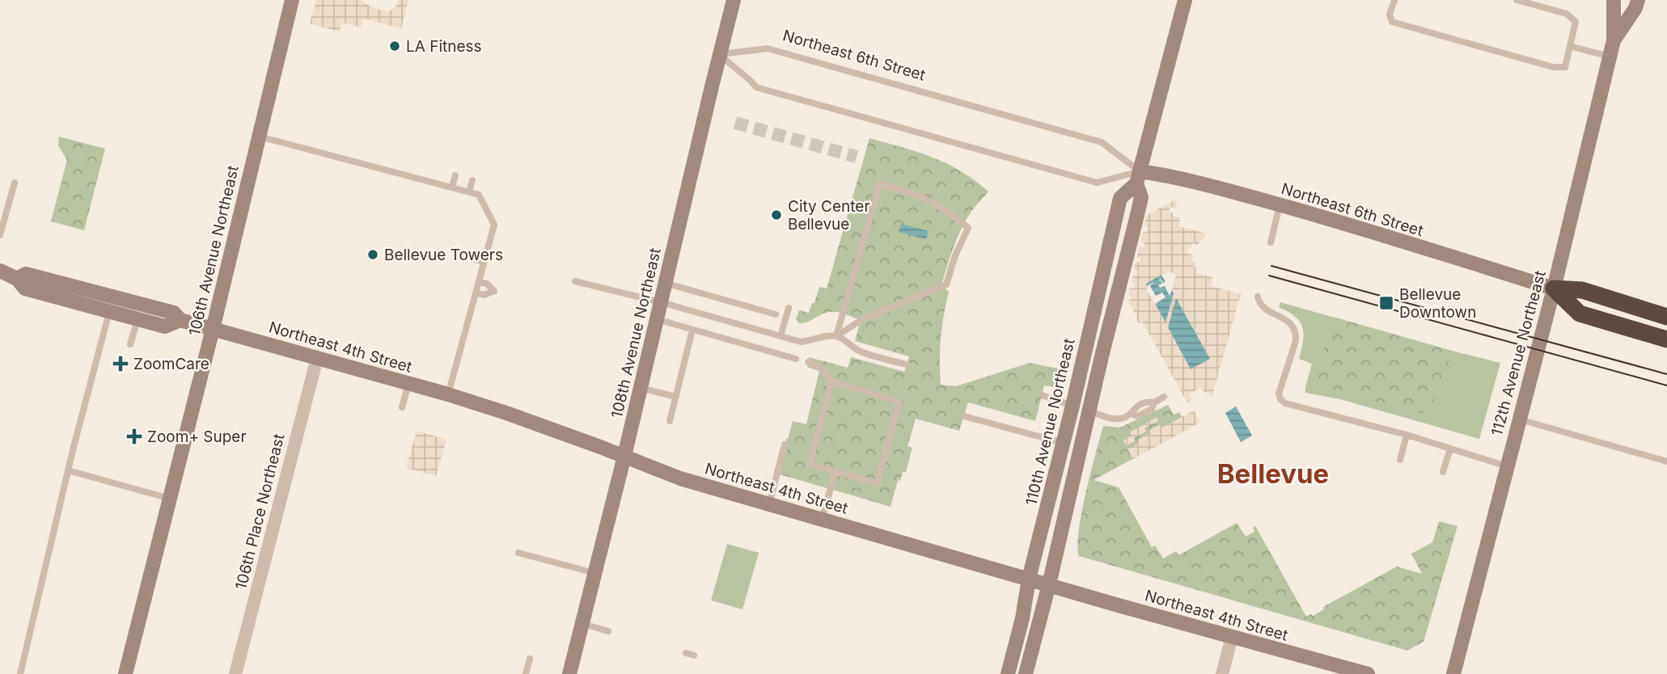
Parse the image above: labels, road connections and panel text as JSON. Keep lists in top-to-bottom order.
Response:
{
  "streets": {
    "main road": [
      "Northeast 6th Street",
      "106th Avenue Northeast",
      "108th Avenue Northeast",
      "Northeast 4th Street",
      "112th Avenue Northeast",
      "110th Avenue Northeast"
    ],
    "street": ["106th Place Northeast"]
  },
  "crossings": [
    ["Northeast 6th Street", "108th Avenue Northeast"],
    ["Northeast 6th Street", "112th Avenue Northeast"],
    ["Northeast 6th Street", "110th Avenue Northeast"],
    ["106th Avenue Northeast", "Northeast 4th Street"],
    ["108th Avenue Northeast", "Northeast 4th Street"],
    ["Northeast 4th Street", "110th Avenue Northeast"],
    ["Northeast 4th Street", "106th Place Northeast"]
  ],
  "districts": ["Bellevue"],
  "places": {
    "other": ["LA Fitness", "City Center Bellevue", "Bellevue Towers"],
    "transit": ["Bellevue Downtown"],
    "health": ["ZoomCare", "Zoom+ Super"]
  }
}
